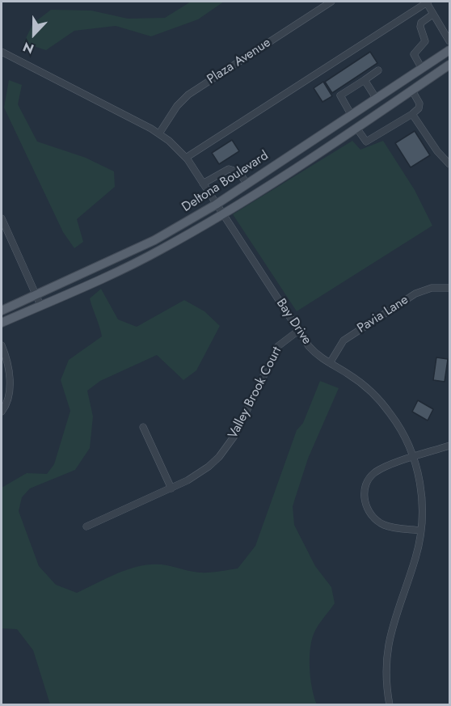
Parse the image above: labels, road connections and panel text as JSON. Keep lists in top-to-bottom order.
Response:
{
  "streets": {
    "main road": ["Deltona Boulevard"],
    "street": [
      "Plaza Avenue",
      "Pavia Lane",
      "Bay Drive",
      "Valley Brook Court"
    ]
  },
  "crossings": [
    ["Plaza Avenue", "Bay Drive"],
    ["Deltona Boulevard", "Bay Drive"],
    ["Pavia Lane", "Bay Drive"],
    ["Bay Drive", "Valley Brook Court"]
  ],
  "north": "bottom"
}
